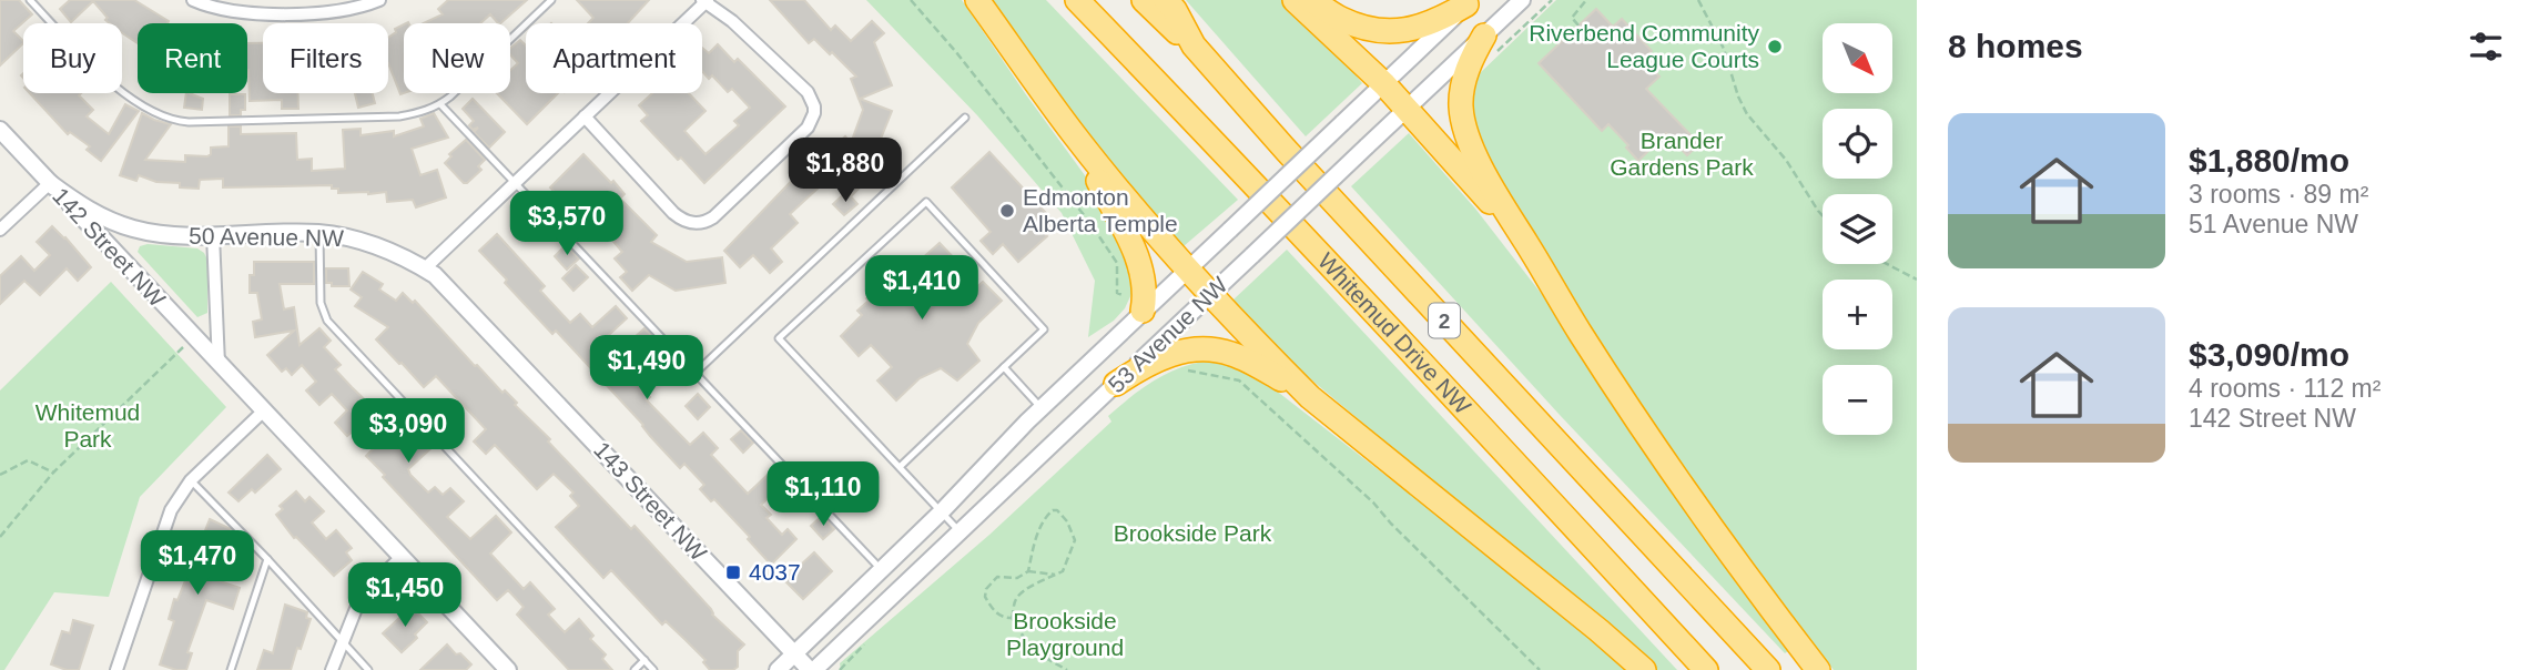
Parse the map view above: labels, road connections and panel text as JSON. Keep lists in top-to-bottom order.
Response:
{
  "streets": {
    "highway": ["2", "Whitemud Drive NW"],
    "street": [
      "50 Avenue NW",
      "142 Street NW",
      "53 Avenue NW",
      "143 Street NW"
    ]
  },
  "crossings": [
    ["50 Avenue NW", "142 Street NW"],
    ["50 Avenue NW", "143 Street NW"],
    ["53 Avenue NW", "143 Street NW"]
  ],
  "parks": [
    "Brander Gardens Park",
    "Whitemud Park",
    "Brookside Park",
    "Brookside Playground"
  ],
  "places": {
    "other": ["Riverbend Community League Courts", "Edmonton Alberta Temple"],
    "transit": ["4037"]
  },
  "north": "bottom right",
  "page": {
    "heading": "8 homes",
    "map_buttons": ["+", "−"],
    "chip": [
      "Buy",
      "Rent",
      "Filters",
      "New",
      "Apartment"
    ],
    "list": [
      {
        "name": "$1,880/mo",
        "note": "3 rooms · 89 m² · 51 Avenue NW"
      },
      {
        "name": "$3,090/mo",
        "note": "4 rooms · 112 m² · 142 Street NW"
      }
    ],
    "price": [
      "$1,880",
      "$3,570",
      "$1,410",
      "$1,490",
      "$3,090",
      "$1,110",
      "$1,470",
      "$1,450"
    ]
  }
}
